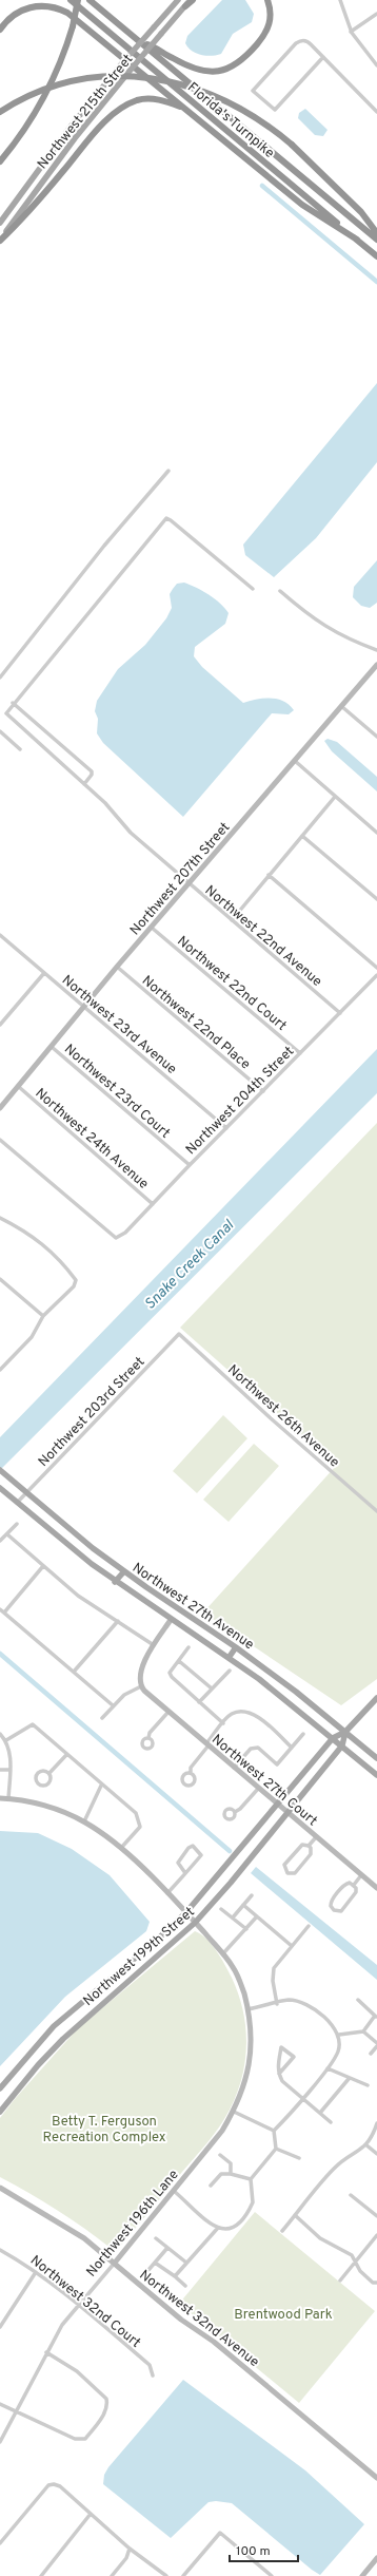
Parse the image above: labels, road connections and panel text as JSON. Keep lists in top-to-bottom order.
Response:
{
  "streets": {
    "highway": ["Florida's Turnpike"],
    "main road": ["Northwest 215th Street", "Northwest 27th Avenue", "Northwest 199th Street"],
    "street": [
      "Northwest 207th Street",
      "Northwest 22nd Avenue",
      "Northwest 22nd Court",
      "Northwest 22nd Place",
      "Northwest 23rd Avenue",
      "Northwest 23rd Court",
      "Northwest 204th Street",
      "Northwest 24th Avenue",
      "Northwest 203rd Street",
      "Northwest 26th Avenue",
      "Northwest 27th Court",
      "Northwest 196th Lane",
      "Northwest 32nd Court",
      "Northwest 32nd Avenue"
    ]
  },
  "crossings": [
    ["Northwest 207th Street", "Northwest 22nd Avenue"],
    ["Northwest 207th Street", "Northwest 22nd Court"],
    ["Northwest 207th Street", "Northwest 22nd Place"],
    ["Northwest 207th Street", "Northwest 23rd Avenue"],
    ["Northwest 207th Street", "Northwest 23rd Court"],
    ["Northwest 207th Street", "Northwest 24th Avenue"],
    ["Northwest 22nd Avenue", "Northwest 204th Street"],
    ["Northwest 22nd Court", "Northwest 204th Street"],
    ["Northwest 22nd Place", "Northwest 204th Street"],
    ["Northwest 23rd Avenue", "Northwest 204th Street"],
    ["Northwest 23rd Court", "Northwest 204th Street"],
    ["Northwest 204th Street", "Northwest 24th Avenue"],
    ["Northwest 203rd Street", "Northwest 26th Avenue"],
    ["Northwest 203rd Street", "Northwest 27th Avenue"],
    ["Northwest 27th Avenue", "Northwest 199th Street"],
    ["Northwest 27th Court", "Northwest 199th Street"],
    ["Northwest 199th Street", "Northwest 196th Lane"],
    ["Northwest 196th Lane", "Northwest 32nd Court"],
    ["Northwest 196th Lane", "Northwest 32nd Avenue"]
  ],
  "water": ["Snake Creek Canal"],
  "parks": ["Betty T. Ferguson Recreation Complex", "Brentwood Park"],
  "scale_bar": "100 m"
}
